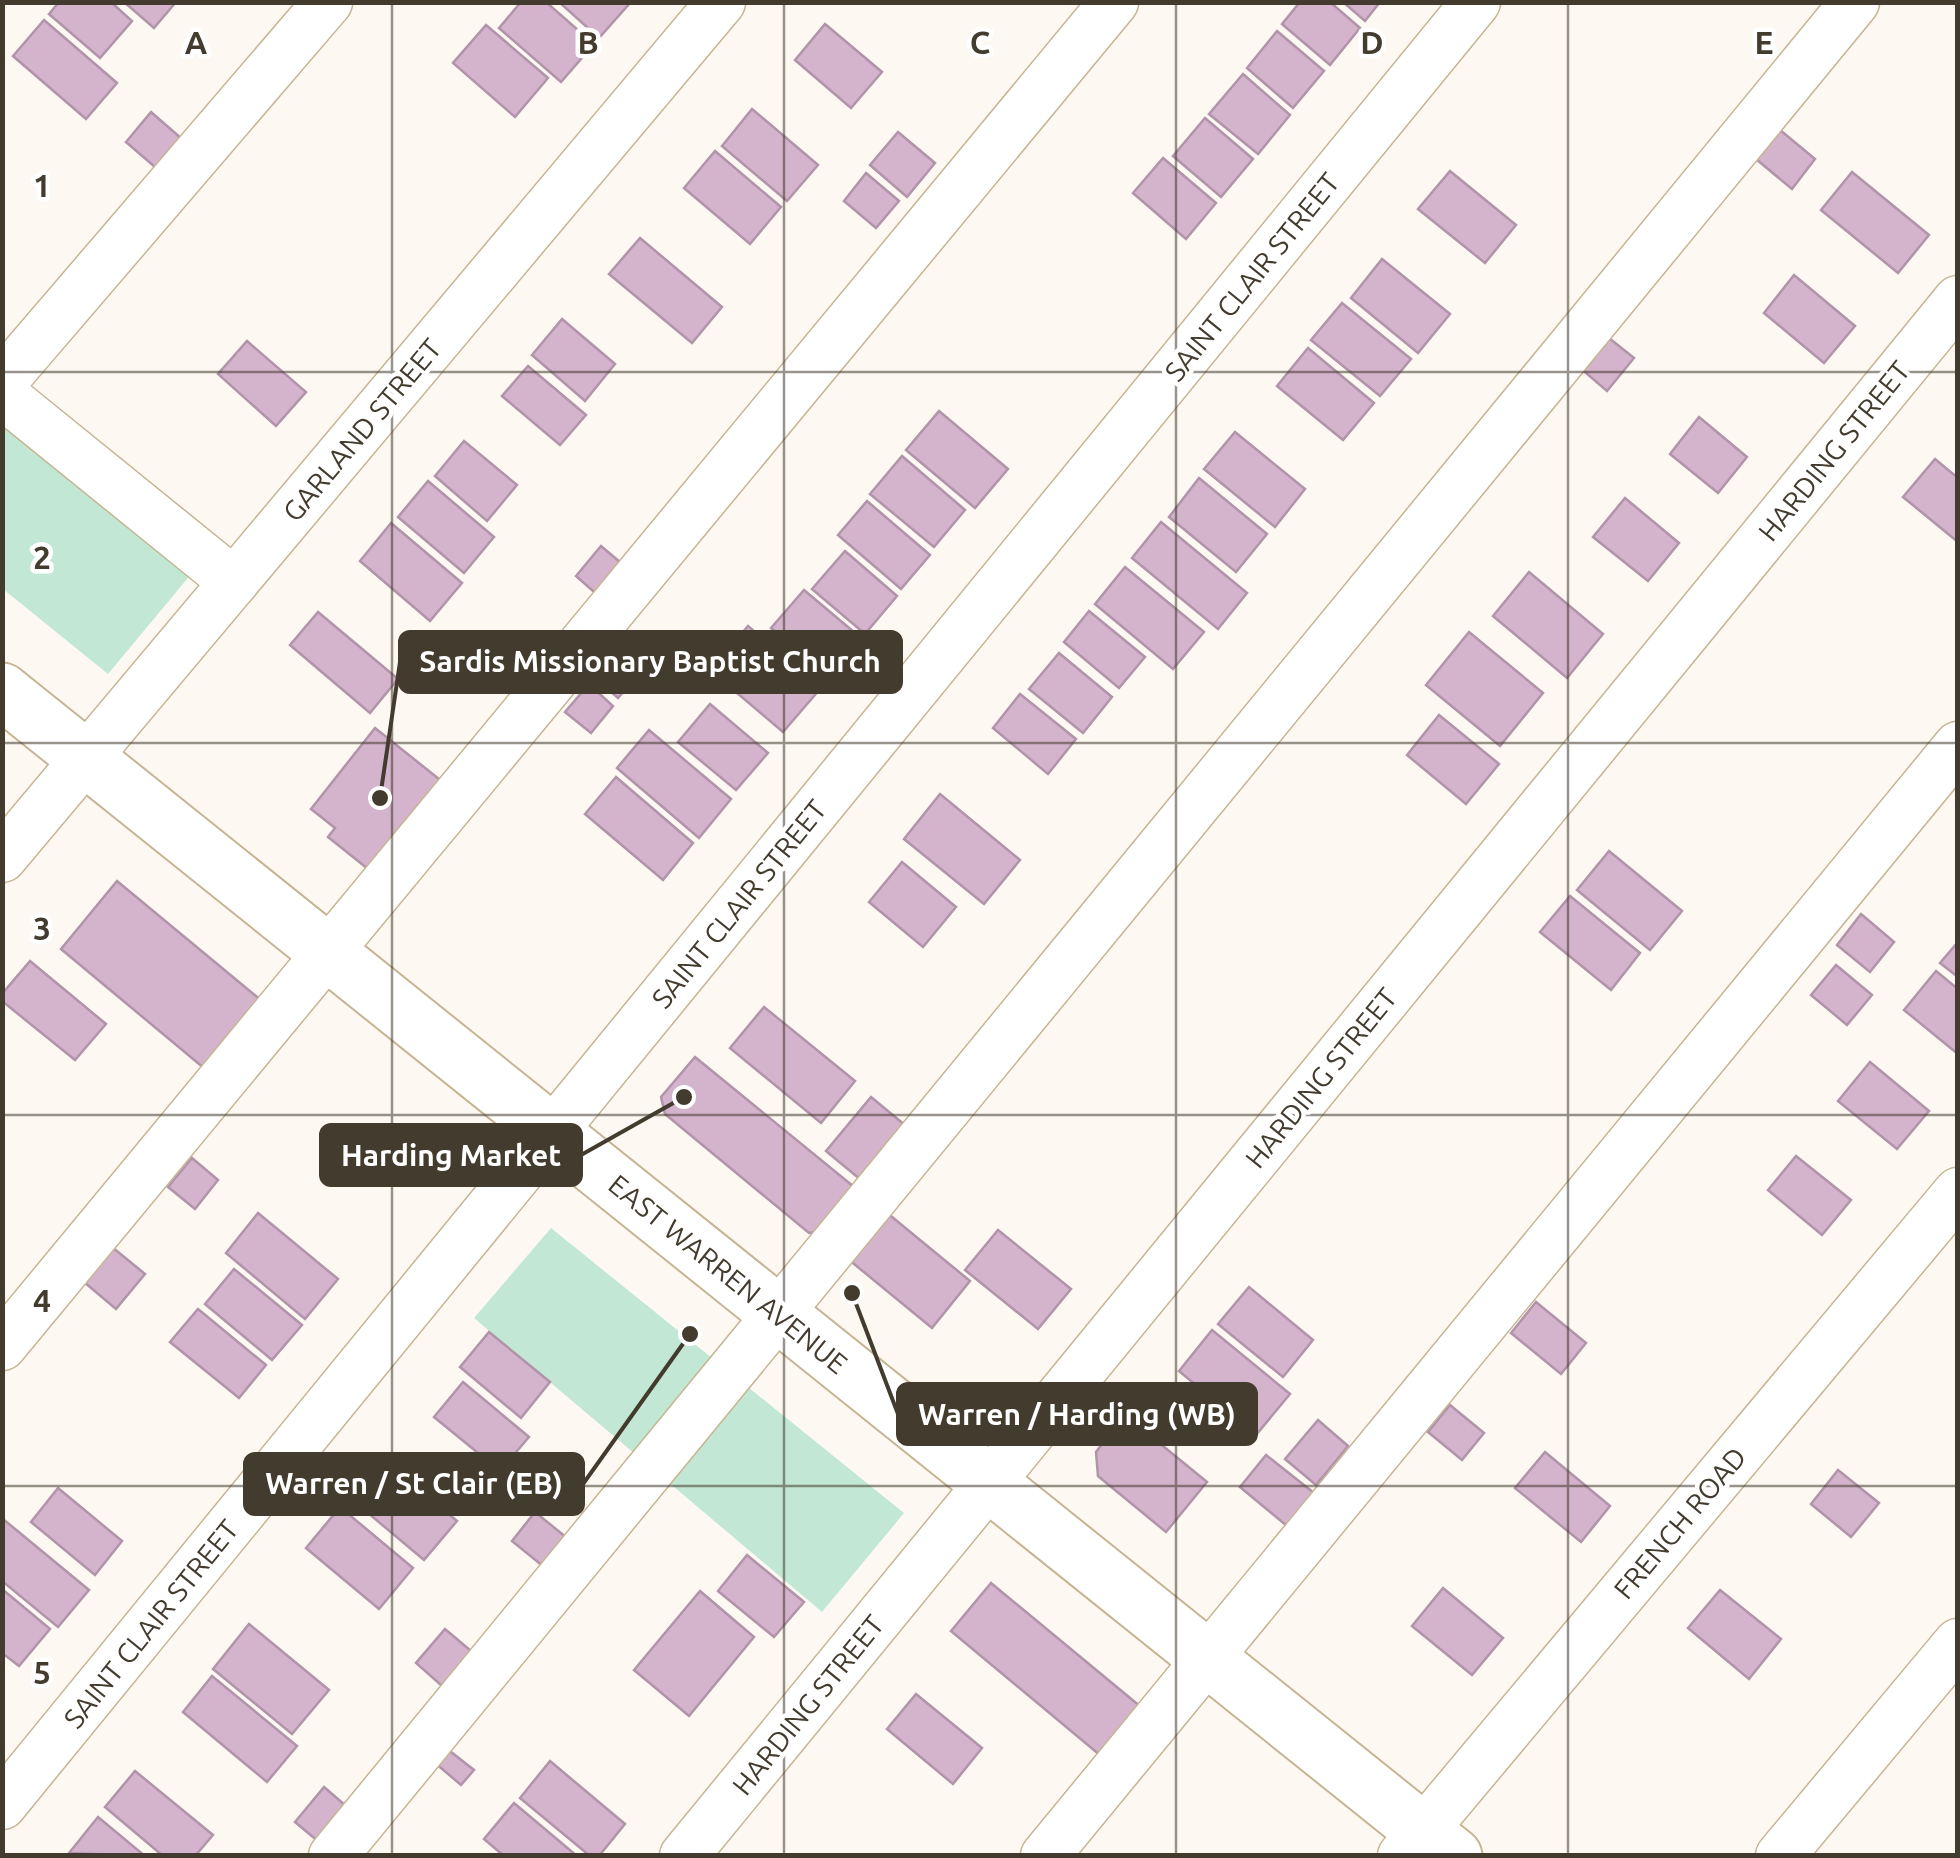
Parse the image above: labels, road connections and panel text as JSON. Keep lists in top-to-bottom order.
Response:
{
  "streets": {
    "main road": ["EAST WARREN AVENUE"],
    "street": [
      "SAINT CLAIR STREET",
      "GARLAND STREET",
      "HARDING STREET",
      "FRENCH ROAD"
    ]
  },
  "crossings": [
    ["SAINT CLAIR STREET", "EAST WARREN AVENUE"],
    ["GARLAND STREET", "EAST WARREN AVENUE"],
    ["HARDING STREET", "EAST WARREN AVENUE"],
    ["EAST WARREN AVENUE", "FRENCH ROAD"]
  ],
  "places": [
    "Sardis Missionary Baptist Church",
    "Harding Market",
    "Warren / Harding (WB)",
    "Warren / St Clair (EB)"
  ],
  "grid": {
    "columns": [
      "A",
      "B",
      "C",
      "D",
      "E"
    ],
    "rows": [
      "1",
      "2",
      "3",
      "4",
      "5"
    ]
  }
}
